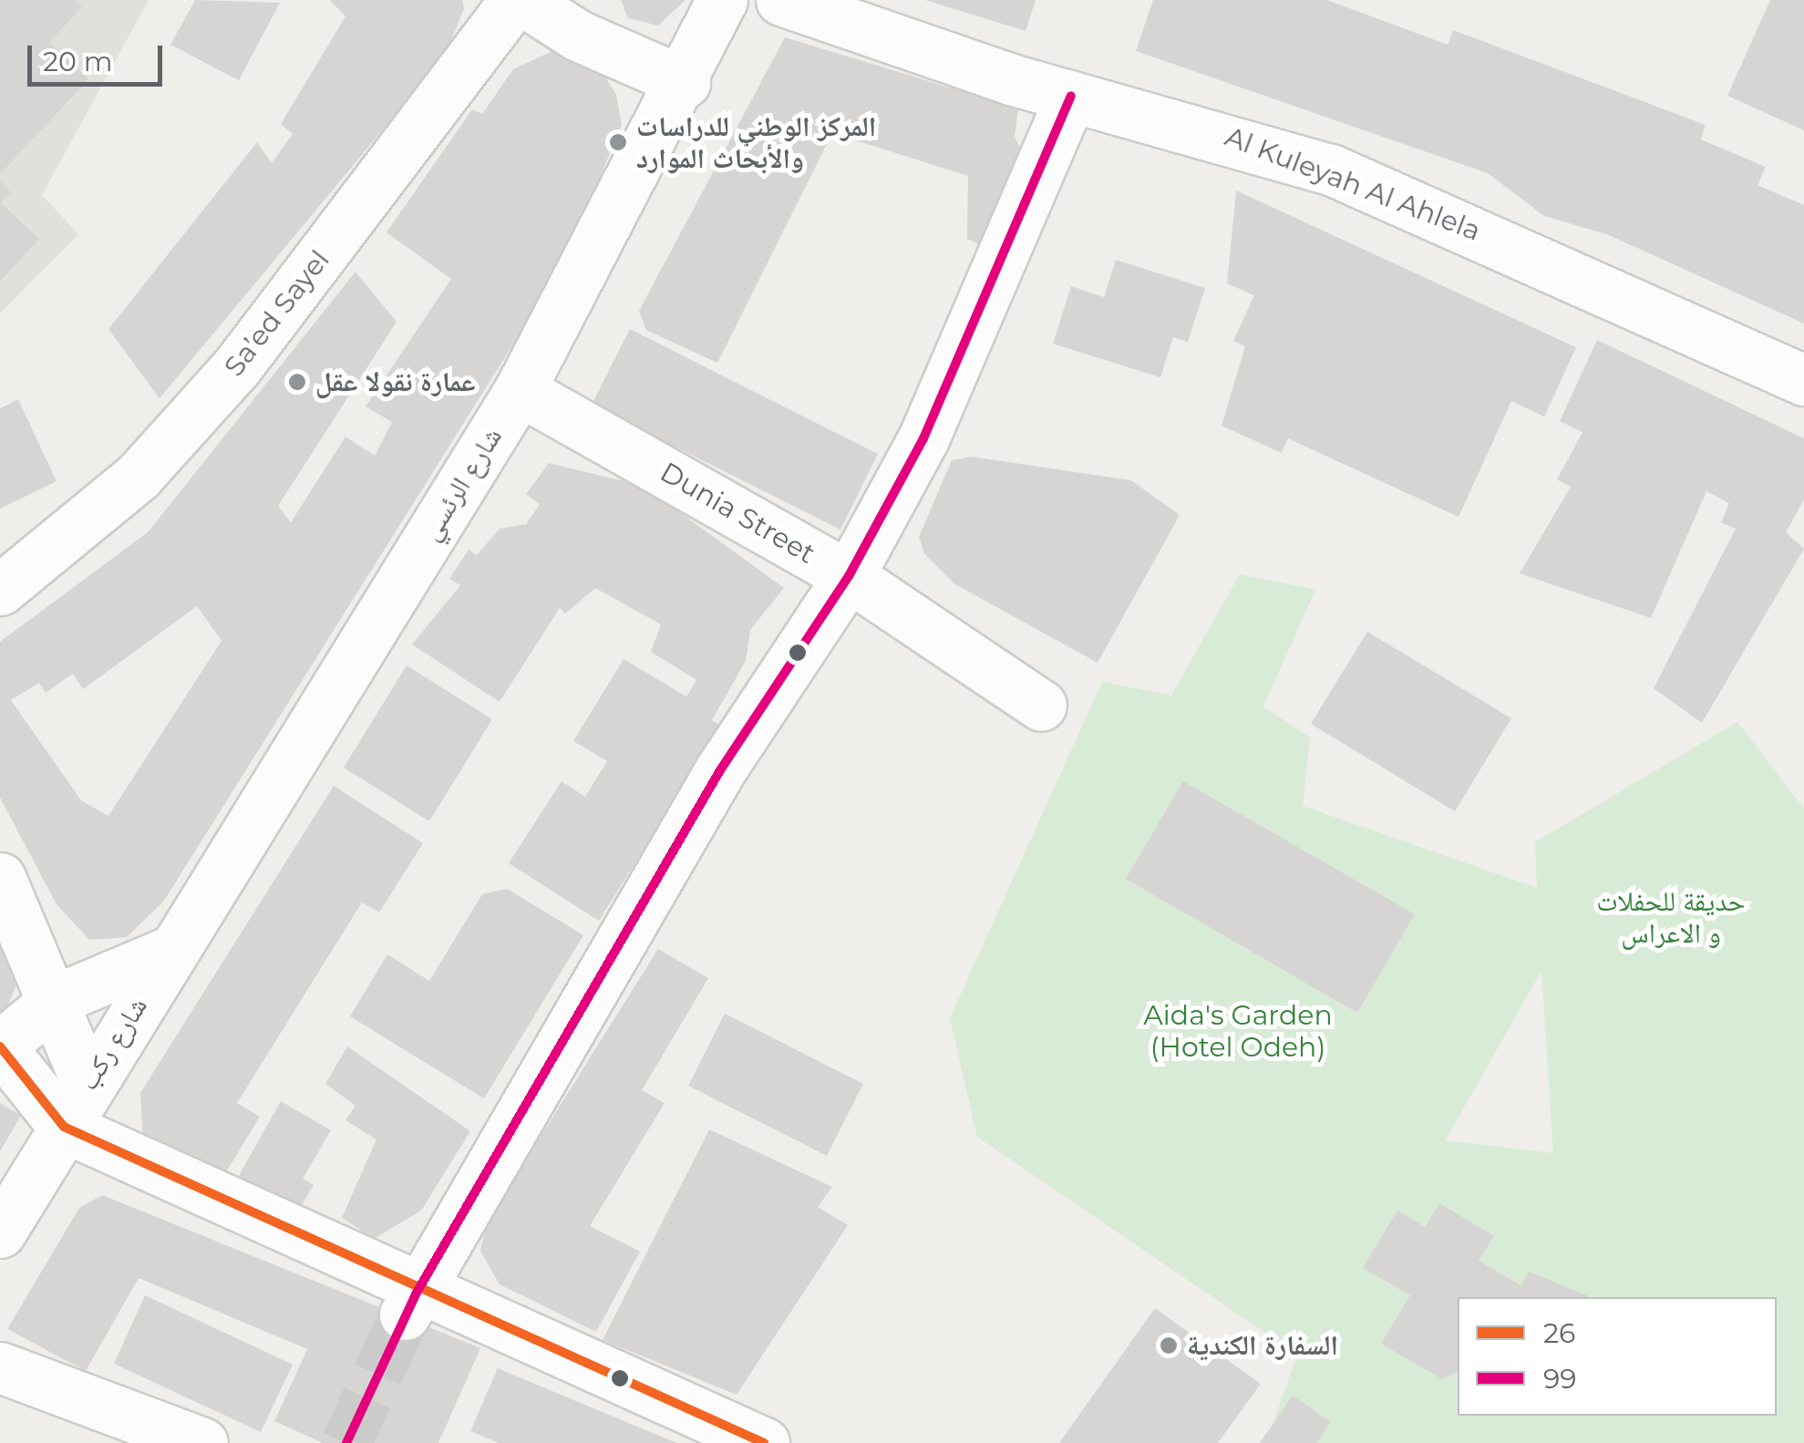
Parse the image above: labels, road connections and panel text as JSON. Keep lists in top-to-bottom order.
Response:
{
  "streets": {
    "street": [
      "Al Kuleyah Al Ahlela",
      "Sa’ed Sayel",
      "شارع الرئسي",
      "Dunia Street",
      "شارع ركب"
    ]
  },
  "crossings": [
    ["شارع الرئسي", "Dunia Street"],
    ["شارع الرئسي", "شارع ركب"]
  ],
  "parks": ["حديقة للحفلات و الاعراس", "Aida's Garden (Hotel Odeh)"],
  "places": ["المركز الوطني للدراسات والأبحاث الموارد", "عمارة نقولا عقل", "السفارة الكندية"],
  "lines": ["transit line 99", "transit line 26"],
  "legend": ["26", "99"],
  "scale_bar": "20 m"
}
